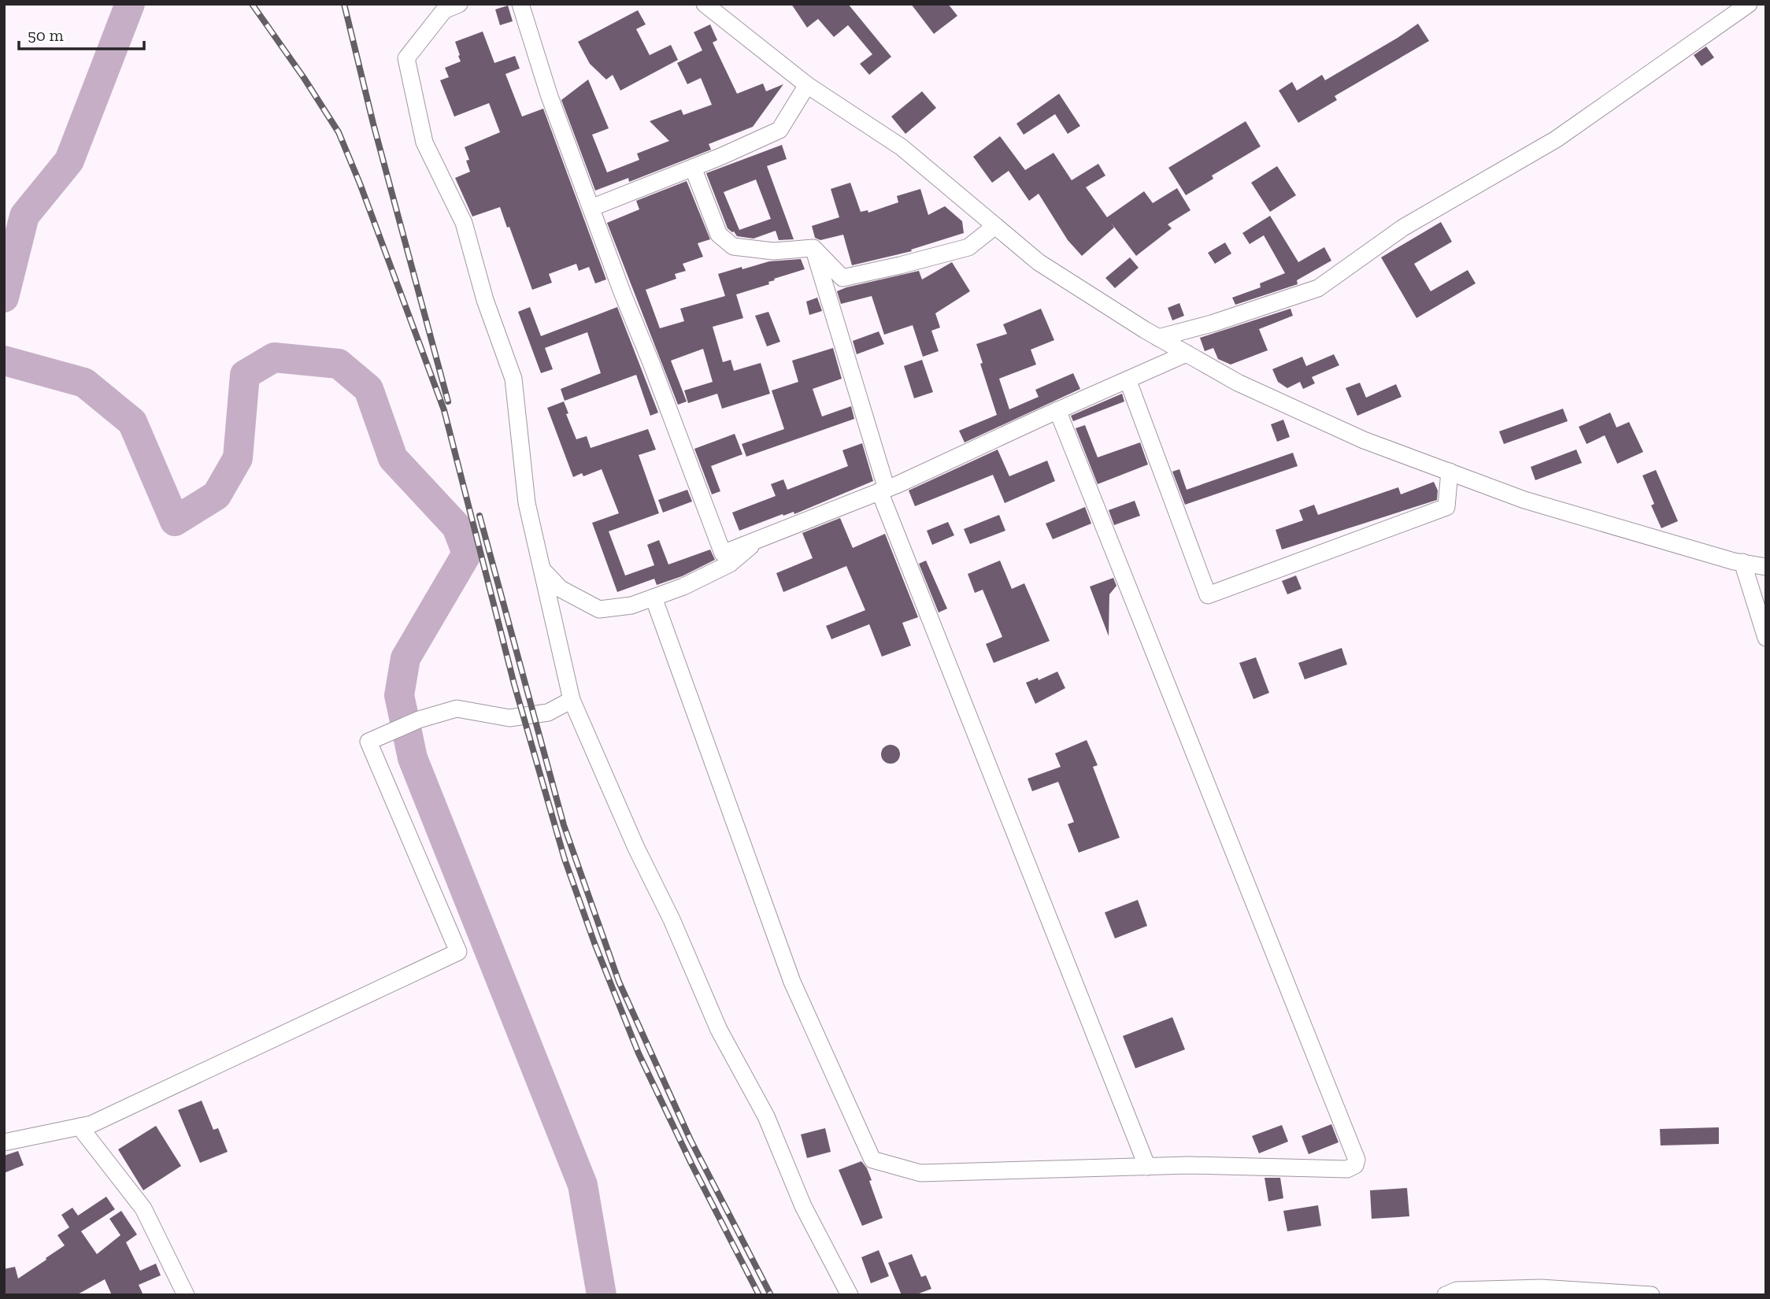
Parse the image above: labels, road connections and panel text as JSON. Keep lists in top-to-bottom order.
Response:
{
  "scale_bar": "50 m"
}
